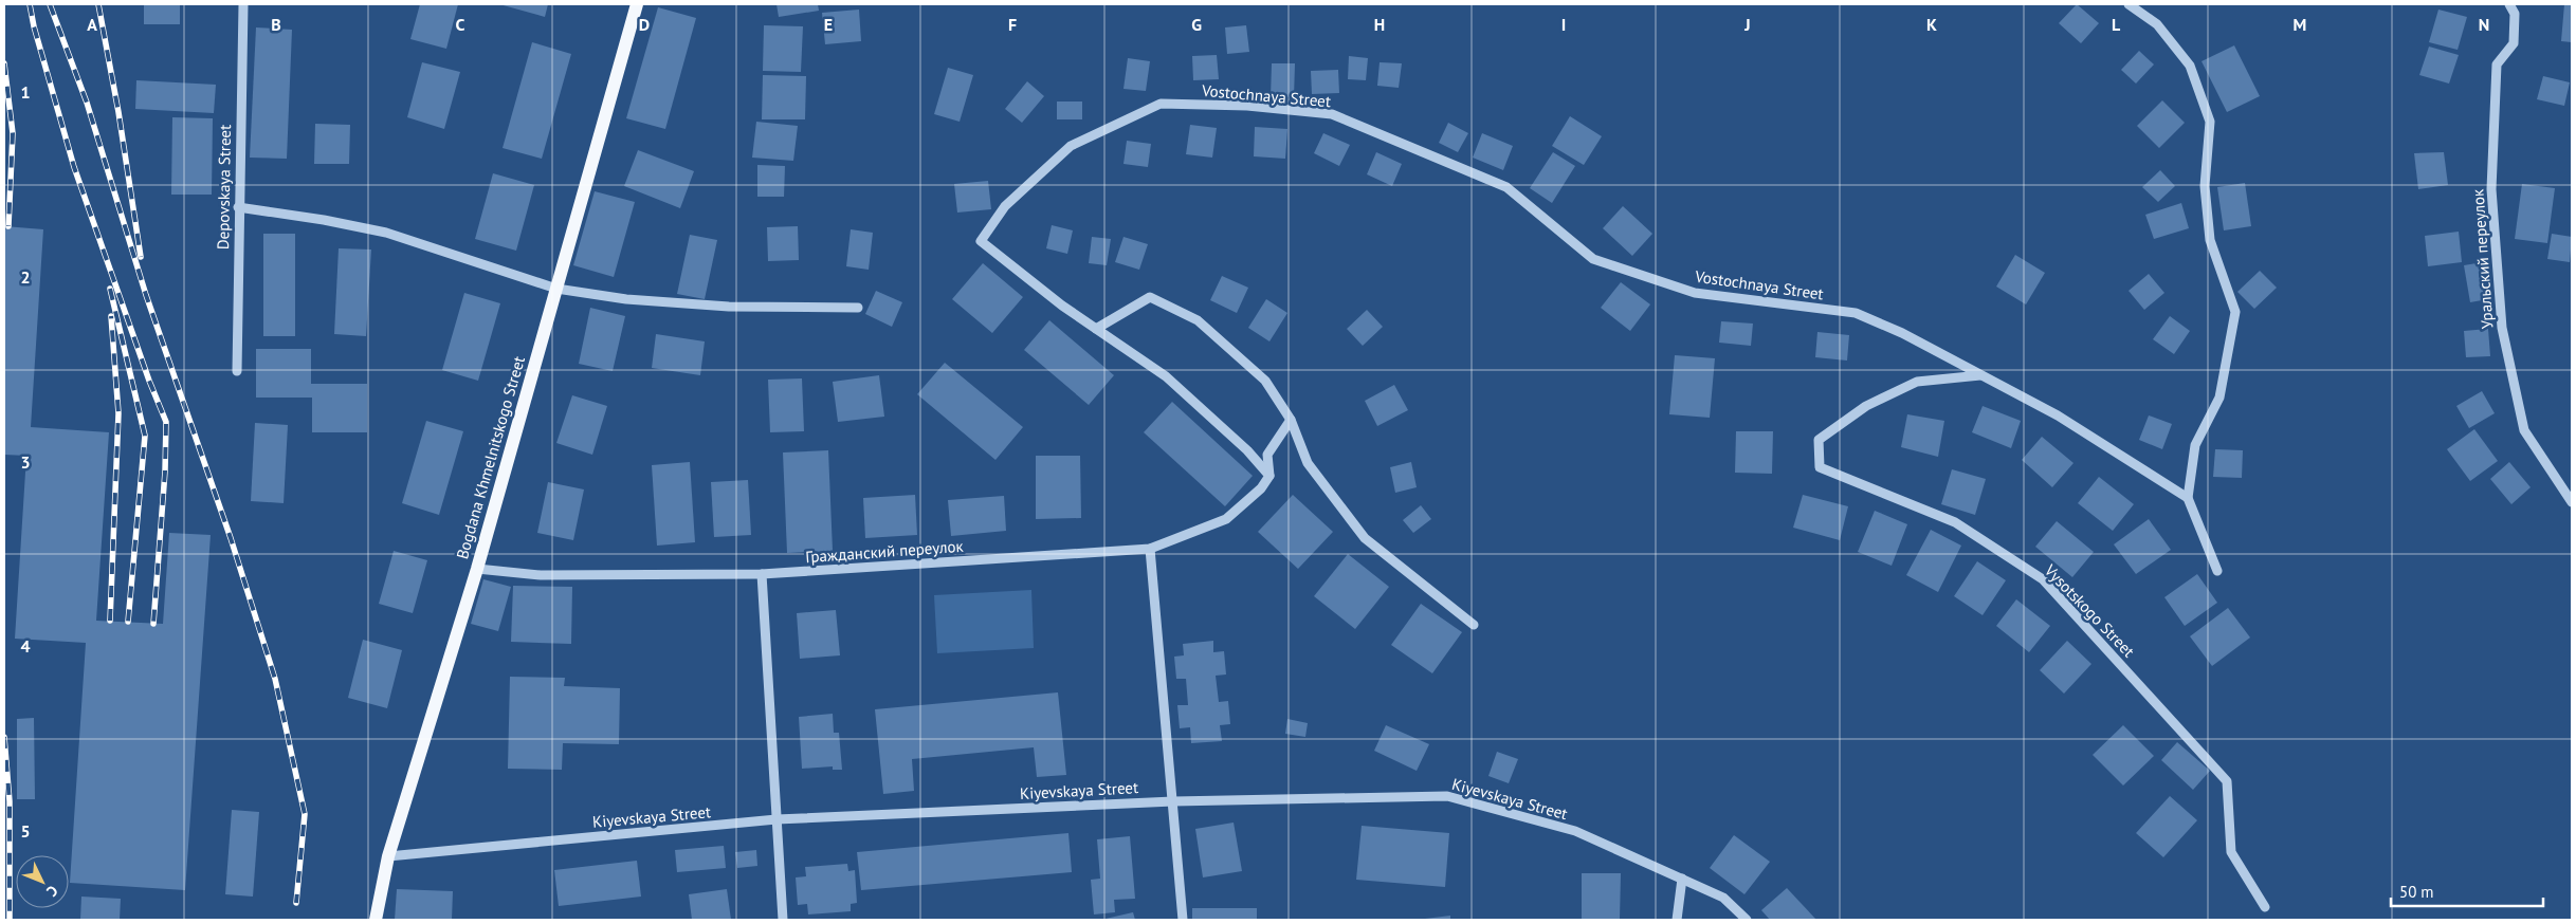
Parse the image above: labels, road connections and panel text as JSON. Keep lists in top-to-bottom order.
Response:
{
  "streets": {
    "main road": ["Bogdana Khmelnitskogo Street"],
    "street": [
      "Vostochnaya Street",
      "Depovskaya Street",
      "Уральский переулок",
      "Гражданский переулок",
      "Vysotskogo Street",
      "Kiyevskaya Street"
    ]
  },
  "crossings": [
    ["Vostochnaya Street", "Vysotskogo Street"],
    ["Bogdana Khmelnitskogo Street", "Гражданский переулок"],
    ["Bogdana Khmelnitskogo Street", "Kiyevskaya Street"]
  ],
  "scale_bar": "50 m",
  "north": "bottom right",
  "grid": {
    "columns": [
      "A",
      "B",
      "C",
      "D",
      "E",
      "F",
      "G",
      "H",
      "I",
      "J",
      "K",
      "L",
      "M",
      "N"
    ],
    "rows": [
      "1",
      "2",
      "3",
      "4",
      "5"
    ]
  }
}
